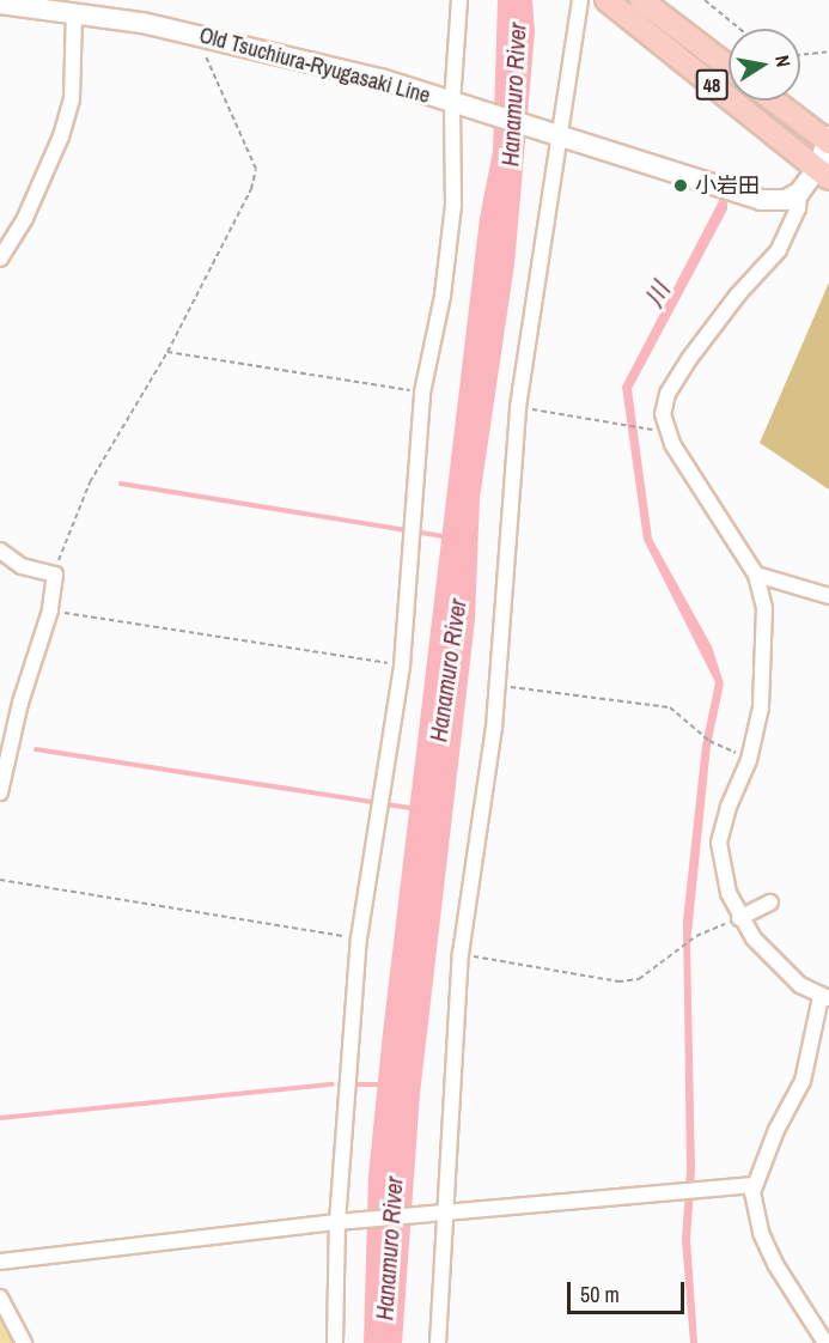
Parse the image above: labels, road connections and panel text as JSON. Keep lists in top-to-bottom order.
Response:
{
  "streets": {
    "main road": ["48"],
    "street": ["Old Tsuchiura-Ryugasaki Line"]
  },
  "water": ["Hanamuro River", "川"],
  "places": ["小岩田"],
  "scale_bar": "50 m",
  "north": "right"
}
